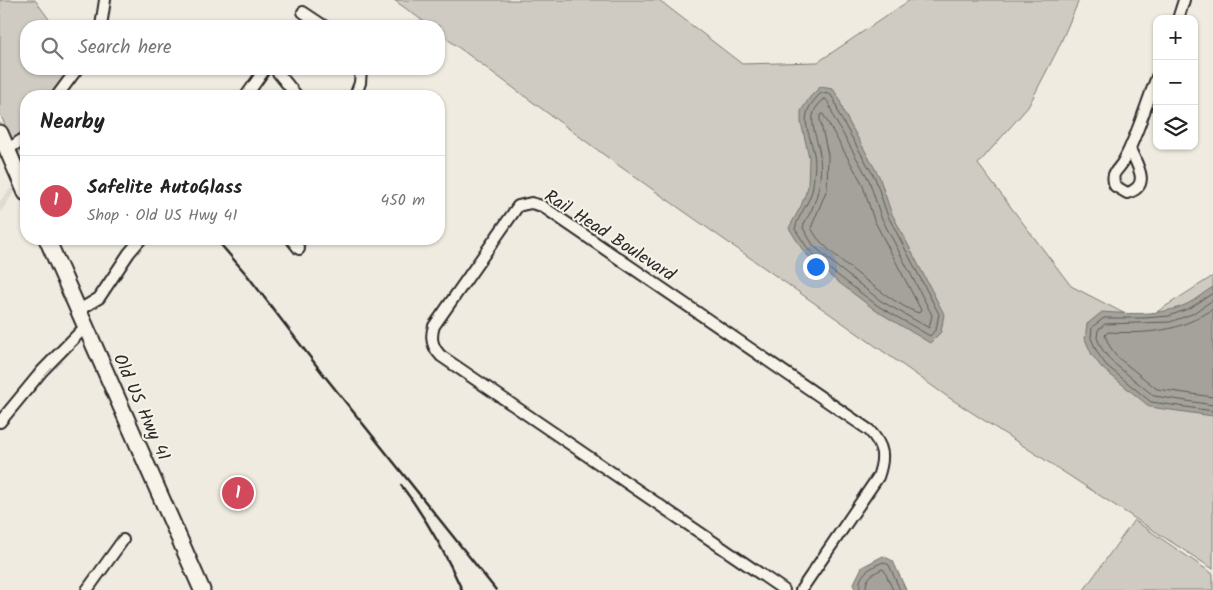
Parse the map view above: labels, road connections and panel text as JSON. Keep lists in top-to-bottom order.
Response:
{
  "streets": {
    "street": ["Rail Head Boulevard", "Old US Hwy 41"]
  },
  "page": {
    "map_buttons": ["+", "−"],
    "search": "Search here",
    "heading": "Nearby",
    "list": [
      {
        "mark": "1",
        "name": "Safelite AutoGlass",
        "note": "Shop · Old US Hwy 41",
        "value": "450 m"
      }
    ],
    "pins": "1"
  }
}
